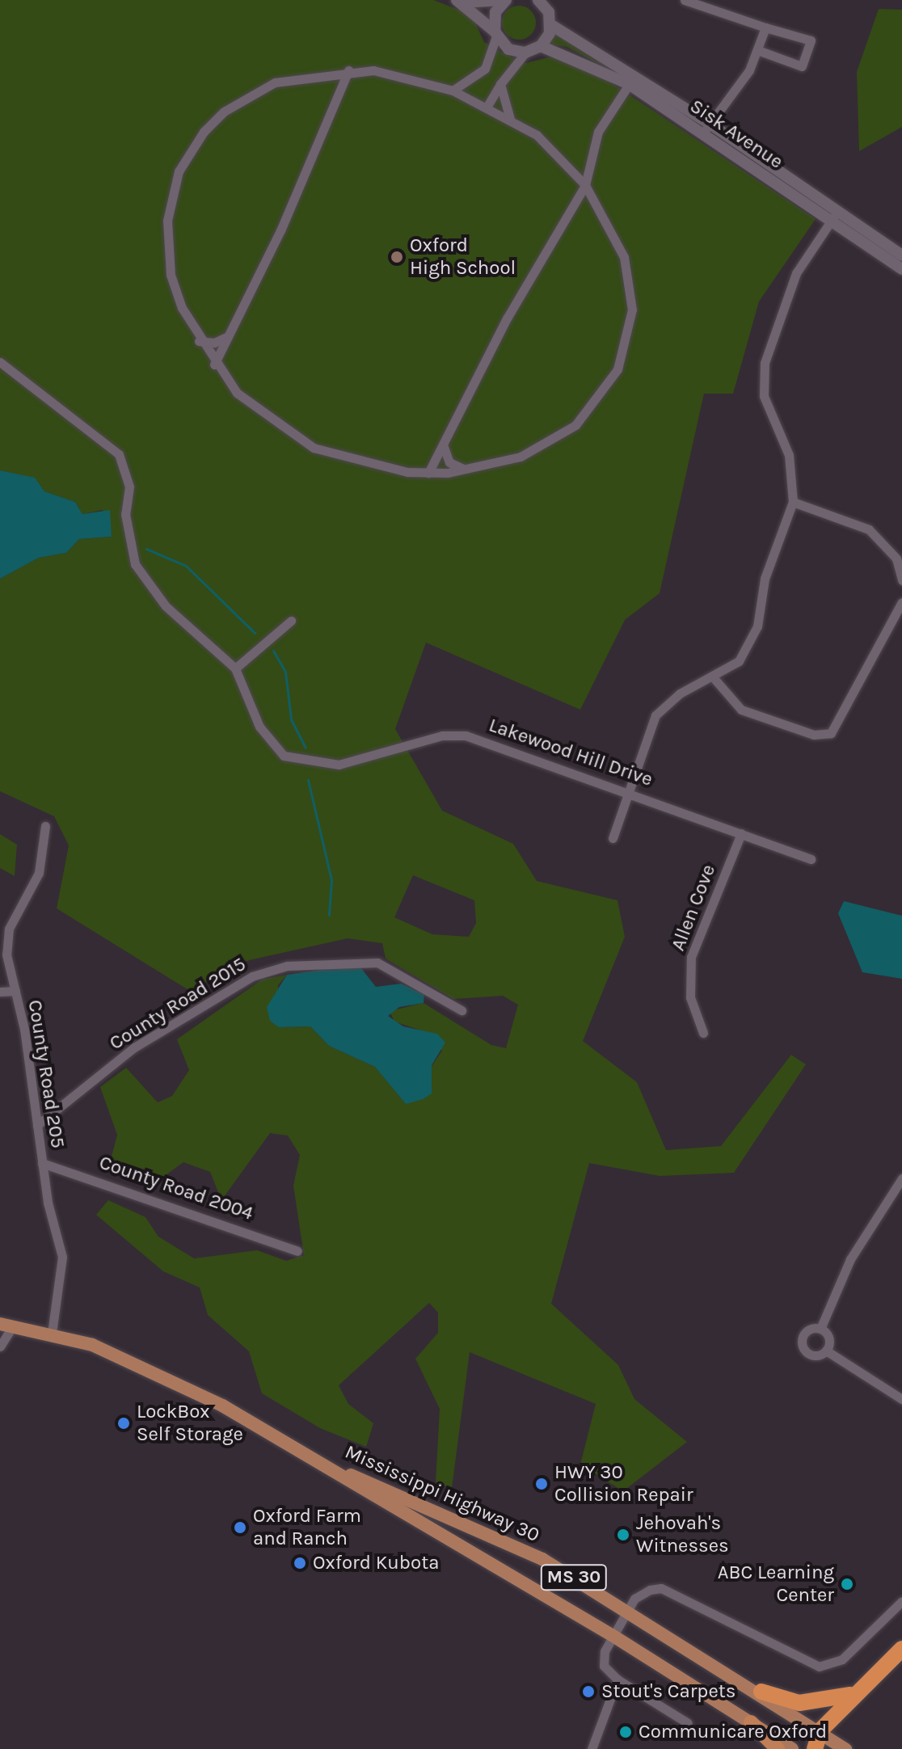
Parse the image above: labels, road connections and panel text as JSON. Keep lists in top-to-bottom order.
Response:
{
  "streets": {
    "main road": ["Mississippi Highway 30", "MS 30"],
    "street": [
      "Sisk Avenue",
      "Lakewood Hill Drive",
      "Allen Cove",
      "County Road 2015",
      "County Road 205",
      "County Road 2004"
    ]
  },
  "crossings": [
    ["Lakewood Hill Drive", "Allen Cove"],
    ["County Road 2015", "County Road 205"],
    ["County Road 205", "County Road 2004"],
    ["County Road 205", "Mississippi Highway 30"]
  ],
  "places": [
    "Oxford High School",
    "LockBox Self Storage",
    "HWY 30 Collision Repair",
    "Oxford Farm and Ranch",
    "Jehovah's Witnesses",
    "Oxford Kubota",
    "ABC Learning Center",
    "Stout's Carpets",
    "Communicare Oxford"
  ]
}
